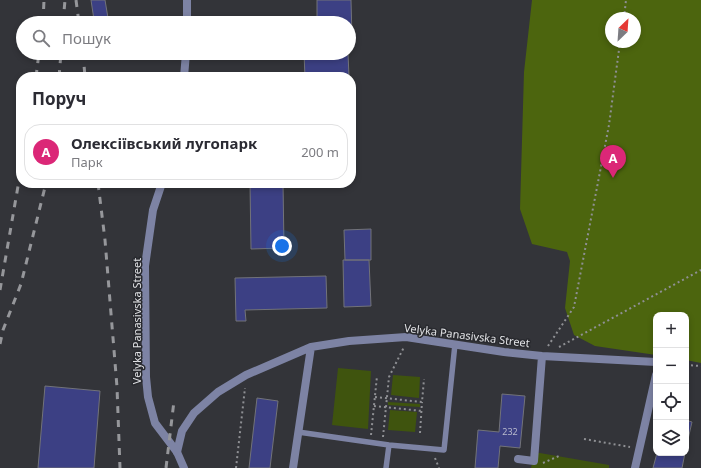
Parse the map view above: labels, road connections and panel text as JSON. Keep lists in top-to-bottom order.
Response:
{
  "streets": {
    "street": ["Velyka Panasivska Street"]
  },
  "house_numbers": ["232"],
  "north": "top right",
  "page": {
    "search": "Пошук",
    "heading": "Поруч",
    "list": [
      {
        "mark": "A",
        "name": "Олексіївський лугопарк",
        "note": "Парк",
        "value": "200 m"
      }
    ],
    "pins": "A",
    "map_buttons": ["+", "−"]
  }
}
